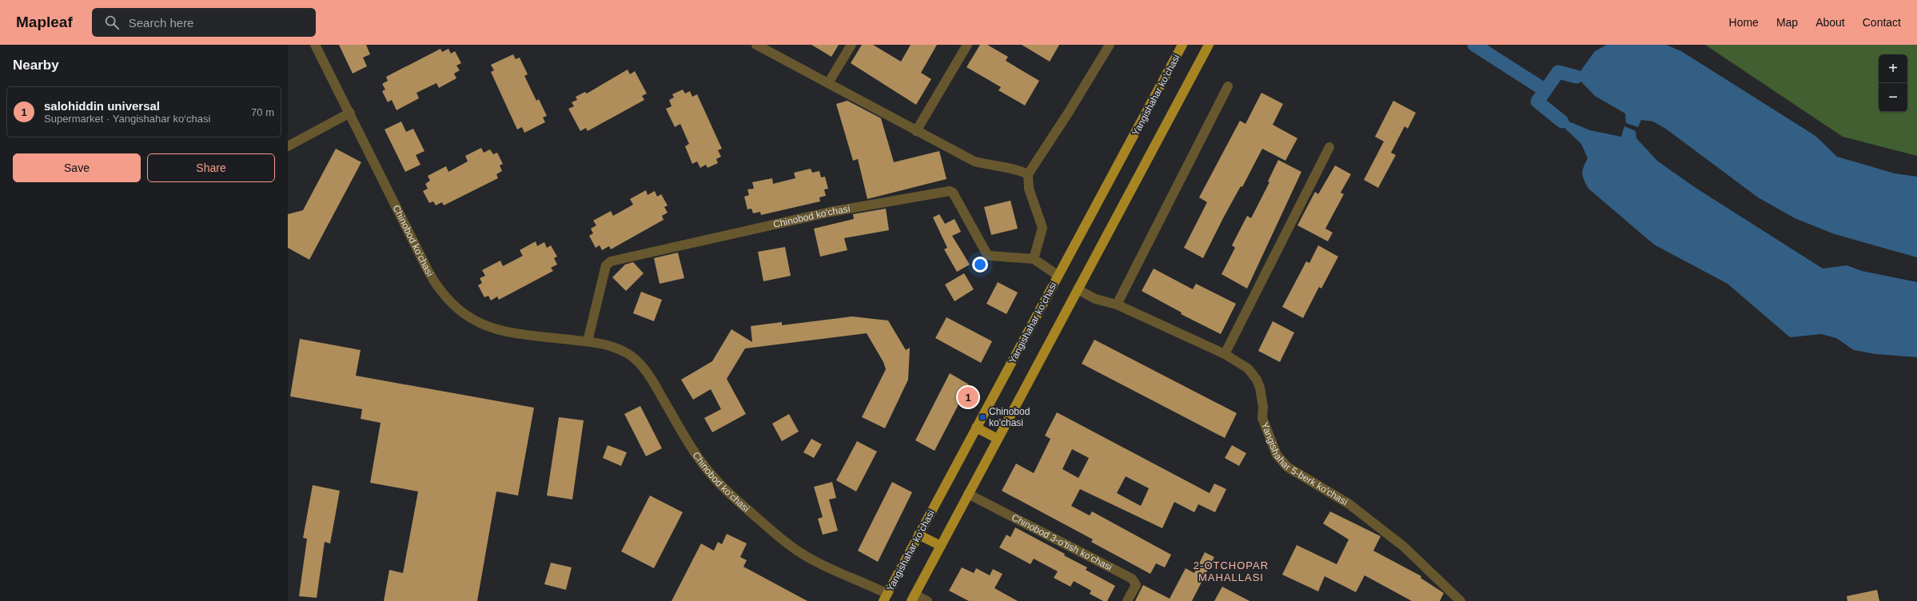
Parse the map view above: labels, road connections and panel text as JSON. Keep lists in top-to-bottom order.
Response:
{
  "streets": {
    "main road": ["Yangishahar ko‘chasi"],
    "street": ["Chinobod ko'chasi", "Yangishahar 5-berk ko'chasi", "Chinobod 3-o'tish ko'chasi"]
  },
  "crossings": [
    ["Yangishahar ko‘chasi", "Chinobod ko'chasi"]
  ],
  "districts": ["2-OTCHOPAR MAHALLASI"],
  "places": {
    "transit": ["Chinobod ko'chasi"]
  },
  "page": {
    "header": "Mapleaf",
    "search": "Search here",
    "nav": [
      "Home",
      "Map",
      "About",
      "Contact"
    ],
    "heading": "Nearby",
    "map_buttons": ["+", "−"],
    "list": [
      {
        "mark": "1",
        "name": "salohiddin universal",
        "note": "Supermarket · Yangishahar ko‘chasi",
        "value": "70 m"
      }
    ],
    "buttons": ["Save", "Share"],
    "pins": "1"
  }
}
